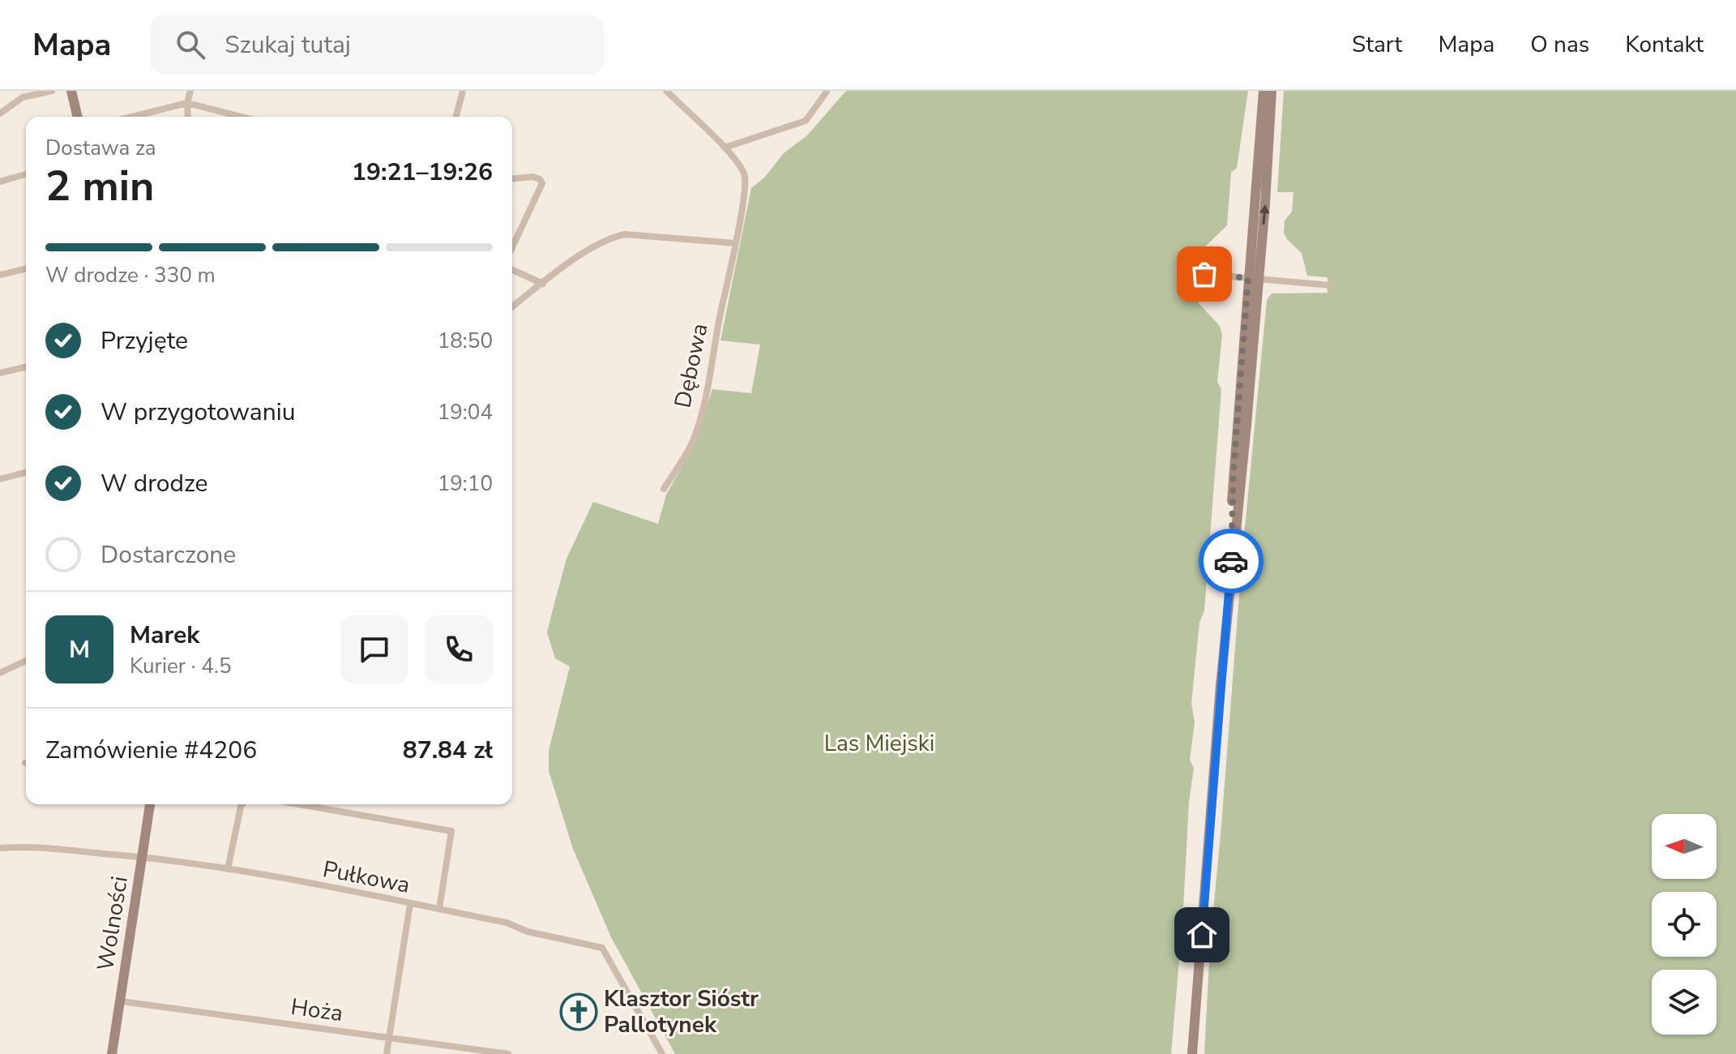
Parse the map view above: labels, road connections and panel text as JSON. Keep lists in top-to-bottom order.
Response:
{
  "streets": {
    "main road": ["Wolności"],
    "street": ["Dębowa", "Pułkowa", "Hoża"]
  },
  "crossings": [
    ["Pułkowa", "Wolności"],
    ["Wolności", "Hoża"]
  ],
  "parks": ["Las Miejski"],
  "places": {
    "church": ["Klasztor Sióstr Pallotynek"]
  },
  "north": "left",
  "page": {
    "header": "Mapa",
    "search": "Szukaj tutaj",
    "nav": [
      "Start",
      "Mapa",
      "O nas",
      "Kontakt"
    ],
    "heading": ["2 min", "Dostawa za", "19:21–19:26"],
    "panel": [
      "Marek",
      "Kurier · 4.5",
      "Zamówienie #4206",
      "87.84 zł"
    ],
    "bar": "W drodze · 330 m",
    "list": [
      ["Przyjęte", "18:50"],
      ["W przygotowaniu", "19:04"],
      ["W drodze", "19:10"],
      "Dostarczone"
    ],
    "round": "M"
  }
}
